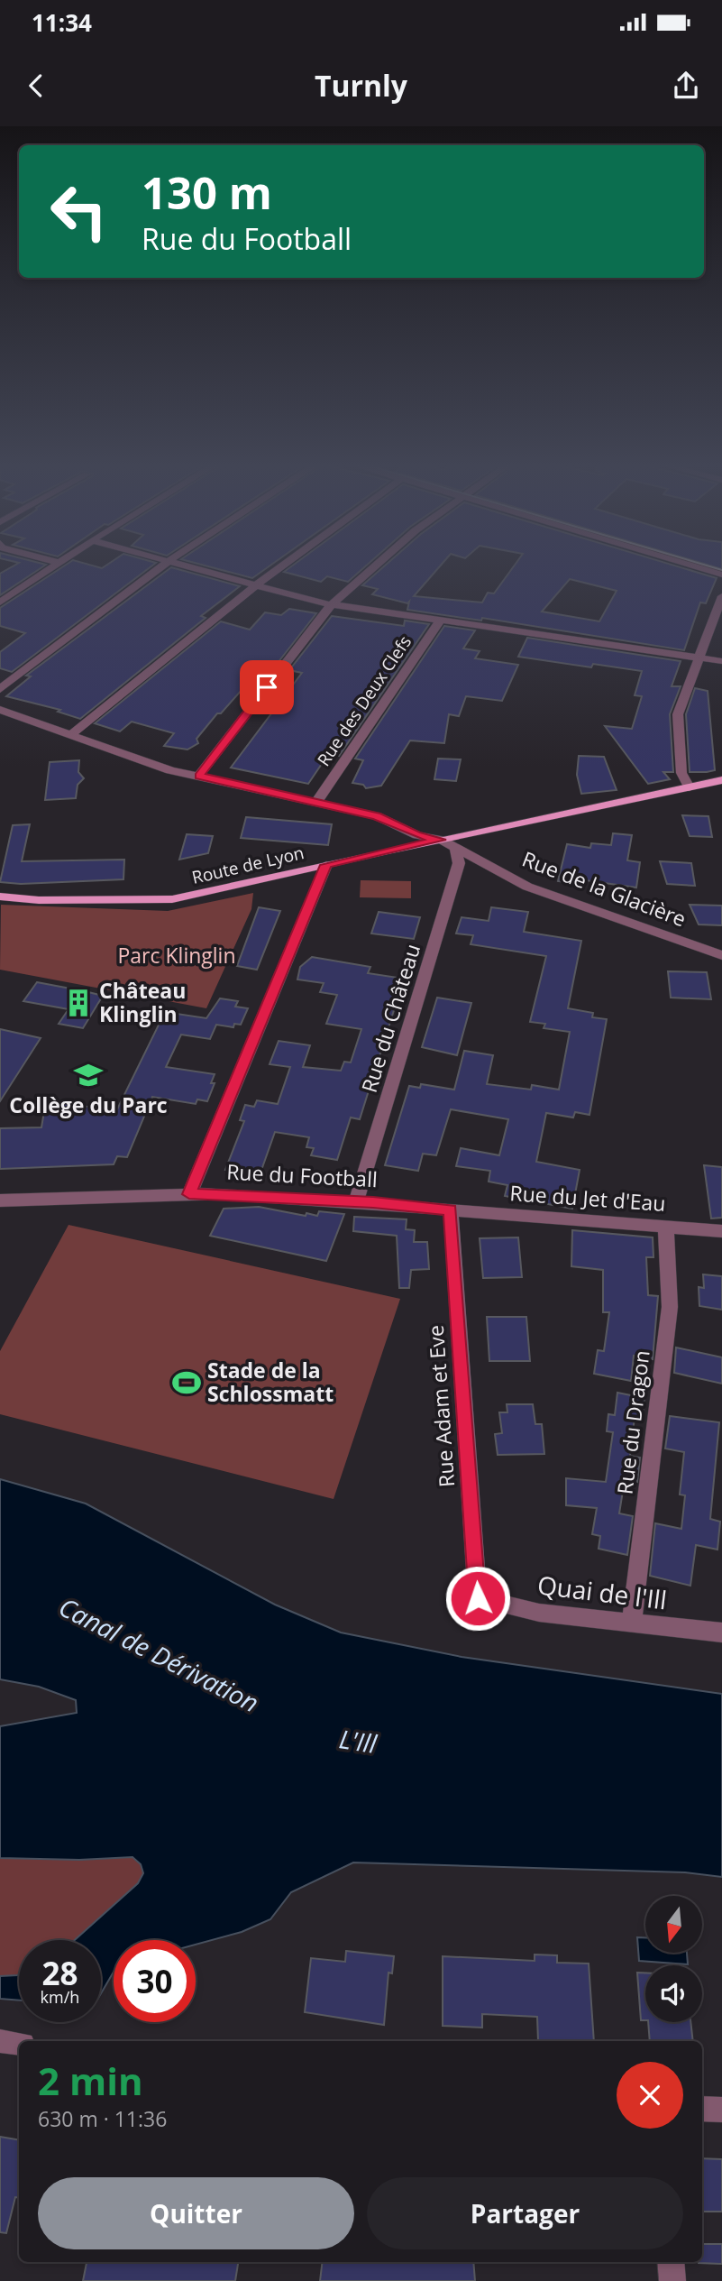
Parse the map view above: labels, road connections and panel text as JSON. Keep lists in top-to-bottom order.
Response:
{
  "streets": {
    "main road": ["Route de Lyon"],
    "street": [
      "Rue des Deux Clefs",
      "Rue de la Glacière",
      "Rue du Château",
      "Rue du Football",
      "Rue du Jet d'Eau",
      "Rue Adam et Eve",
      "Rue du Dragon",
      "Quai de l'Ill"
    ]
  },
  "crossings": [
    ["Rue des Deux Clefs", "Rue de la Glacière"],
    ["Route de Lyon", "Rue de la Glacière"],
    ["Rue de la Glacière", "Rue du Château"],
    ["Rue du Château", "Rue du Football"],
    ["Rue du Football", "Rue du Jet d'Eau"],
    ["Rue du Football", "Rue Adam et Eve"],
    ["Rue du Jet d'Eau", "Rue Adam et Eve"],
    ["Rue du Jet d'Eau", "Rue du Dragon"],
    ["Rue Adam et Eve", "Quai de l'Ill"],
    ["Rue du Dragon", "Quai de l'Ill"]
  ],
  "water": ["Canal de Dérivation", "L'Ill"],
  "parks": ["Parc Klinglin"],
  "places": {
    "building": ["Château Klinglin"],
    "school or university": ["Collège du Parc"],
    "sports": ["Stade de la Schlossmatt"]
  },
  "north": "bottom",
  "page": {
    "status": "11:34",
    "header": "Turnly",
    "turn": ["130 m", "Rue du Football"],
    "speed": "28 km/h",
    "limit": "30",
    "heading": ["2 min", "630 m · 11:36"],
    "buttons": ["Quitter", "Partager"]
  }
}
